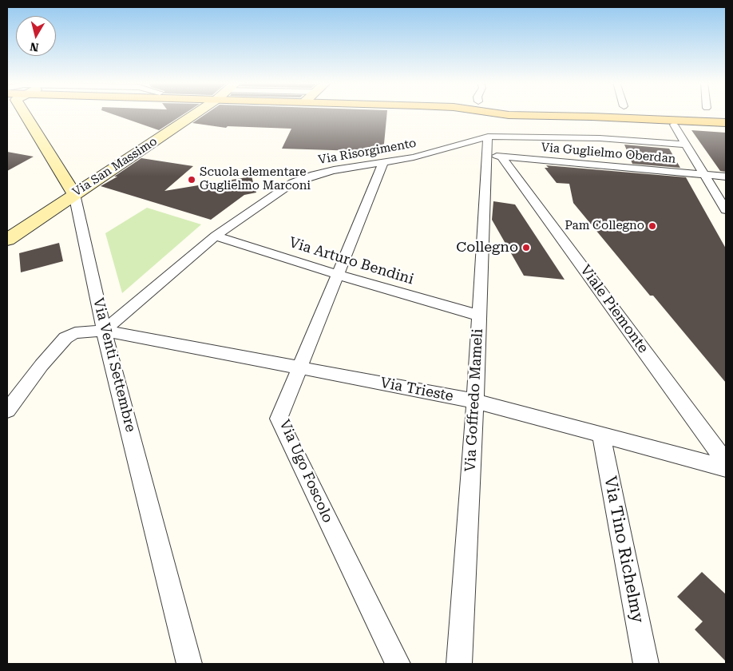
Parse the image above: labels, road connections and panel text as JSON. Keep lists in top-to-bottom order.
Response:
{
  "streets": {
    "street": [
      "Via Risorgimento",
      "Via Guglielmo Oberdan",
      "Via San Massimo",
      "Via Arturo Bendini",
      "Viale Piemonte",
      "Via Venti Settembre",
      "Via Trieste",
      "Via Goffredo Mameli",
      "Via Ugo Foscolo",
      "Via Tino Richelmy"
    ]
  },
  "crossings": [
    ["Via Risorgimento", "Via Arturo Bendini"],
    ["Via Risorgimento", "Via Venti Settembre"],
    ["Via Risorgimento", "Via Trieste"],
    ["Via Risorgimento", "Via Goffredo Mameli"],
    ["Via Risorgimento", "Via Ugo Foscolo"],
    ["Via Guglielmo Oberdan", "Viale Piemonte"],
    ["Via Guglielmo Oberdan", "Via Goffredo Mameli"],
    ["Via San Massimo", "Via Venti Settembre"],
    ["Via Arturo Bendini", "Via Goffredo Mameli"],
    ["Via Arturo Bendini", "Via Ugo Foscolo"],
    ["Viale Piemonte", "Via Goffredo Mameli"],
    ["Via Venti Settembre", "Via Trieste"],
    ["Via Trieste", "Via Goffredo Mameli"],
    ["Via Trieste", "Via Ugo Foscolo"],
    ["Via Trieste", "Via Tino Richelmy"]
  ],
  "places": ["Scuola elementare Guglielmo Marconi", "Pam Collegno", "Collegno"],
  "north": "bottom"
}
